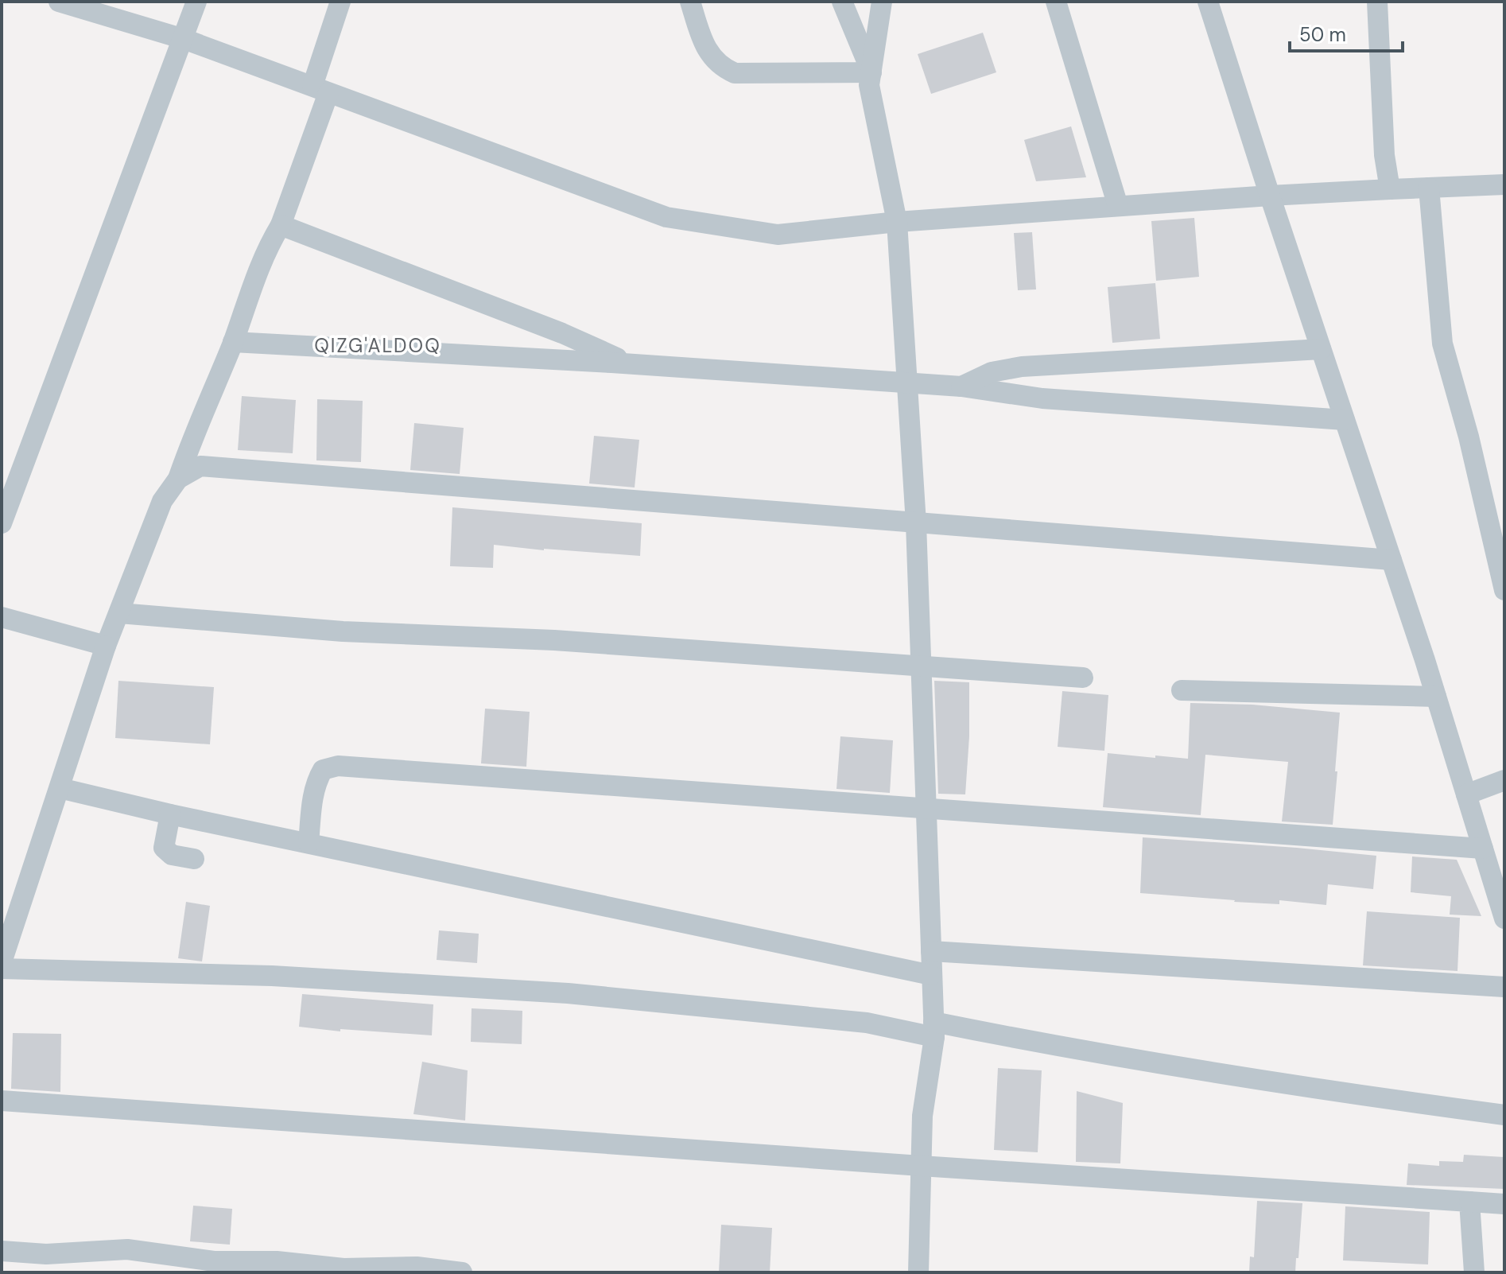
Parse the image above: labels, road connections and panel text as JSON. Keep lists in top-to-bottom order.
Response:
{
  "districts": ["QIZG'ALDOQ"],
  "scale_bar": "50 m"
}
